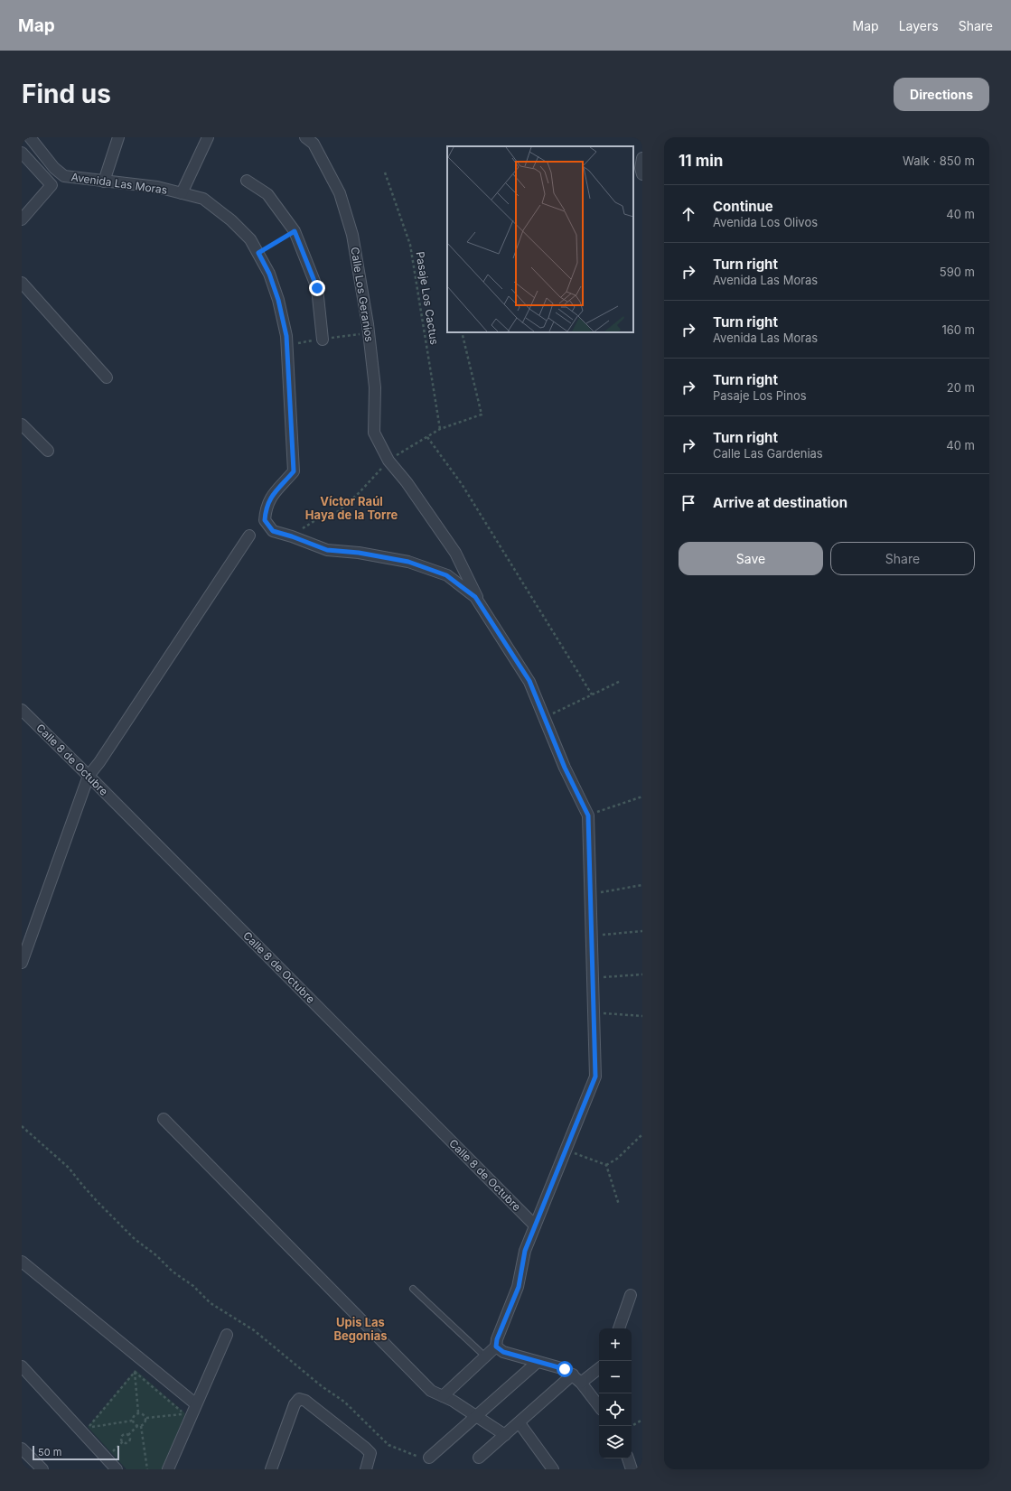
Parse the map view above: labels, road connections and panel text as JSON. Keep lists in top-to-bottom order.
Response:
{
  "streets": {
    "street": ["Avenida Las Moras", "Calle Los Geranios", "Calle 8 de Octubre"],
    "path": ["Pasaje Los Cactus"]
  },
  "crossings": [
    ["Avenida Las Moras", "Calle Los Geranios"],
    ["Avenida Las Moras", "Calle 8 de Octubre"]
  ],
  "districts": ["Víctor Raúl Haya de la Torre", "Upis Las Begonias"],
  "scale_bar": "50 m",
  "page": {
    "header": "Map",
    "nav": ["Map", "Layers", "Share"],
    "buttons": [
      "Directions",
      ["Save", "Share"]
    ],
    "title": "Find us",
    "heading": ["11 min", "Walk · 850 m"],
    "list": [
      ["Continue", "Avenida Los Olivos", "40 m"],
      ["Turn right", "Avenida Las Moras", "590 m"],
      ["Turn right", "Avenida Las Moras", "160 m"],
      ["Turn right", "Pasaje Los Pinos", "20 m"],
      ["Turn right", "Calle Las Gardenias", "40 m"],
      "Arrive at destination"
    ],
    "map_buttons": ["+", "−"],
    "scale": "50 m"
  }
}
